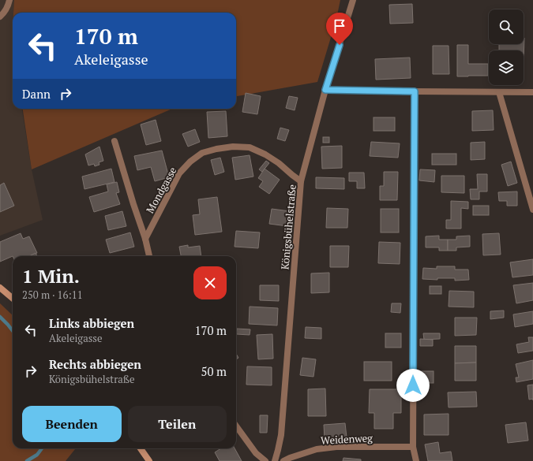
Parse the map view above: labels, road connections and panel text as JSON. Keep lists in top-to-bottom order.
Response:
{
  "streets": {
    "street": ["Mondgasse", "Königsbühelstraße", "Weidenweg"]
  },
  "crossings": [
    ["Mondgasse", "Königsbühelstraße"]
  ],
  "page": {
    "turn": ["170 m", "Akeleigasse"],
    "then": "Dann",
    "heading": ["1 Min.", "250 m · 16:11"],
    "list": [
      {
        "name": "Links abbiegen",
        "note": "Akeleigasse",
        "value": "170 m"
      },
      {
        "name": "Rechts abbiegen",
        "note": "Königsbühelstraße",
        "value": "50 m"
      }
    ],
    "buttons": ["Beenden", "Teilen"]
  }
}
